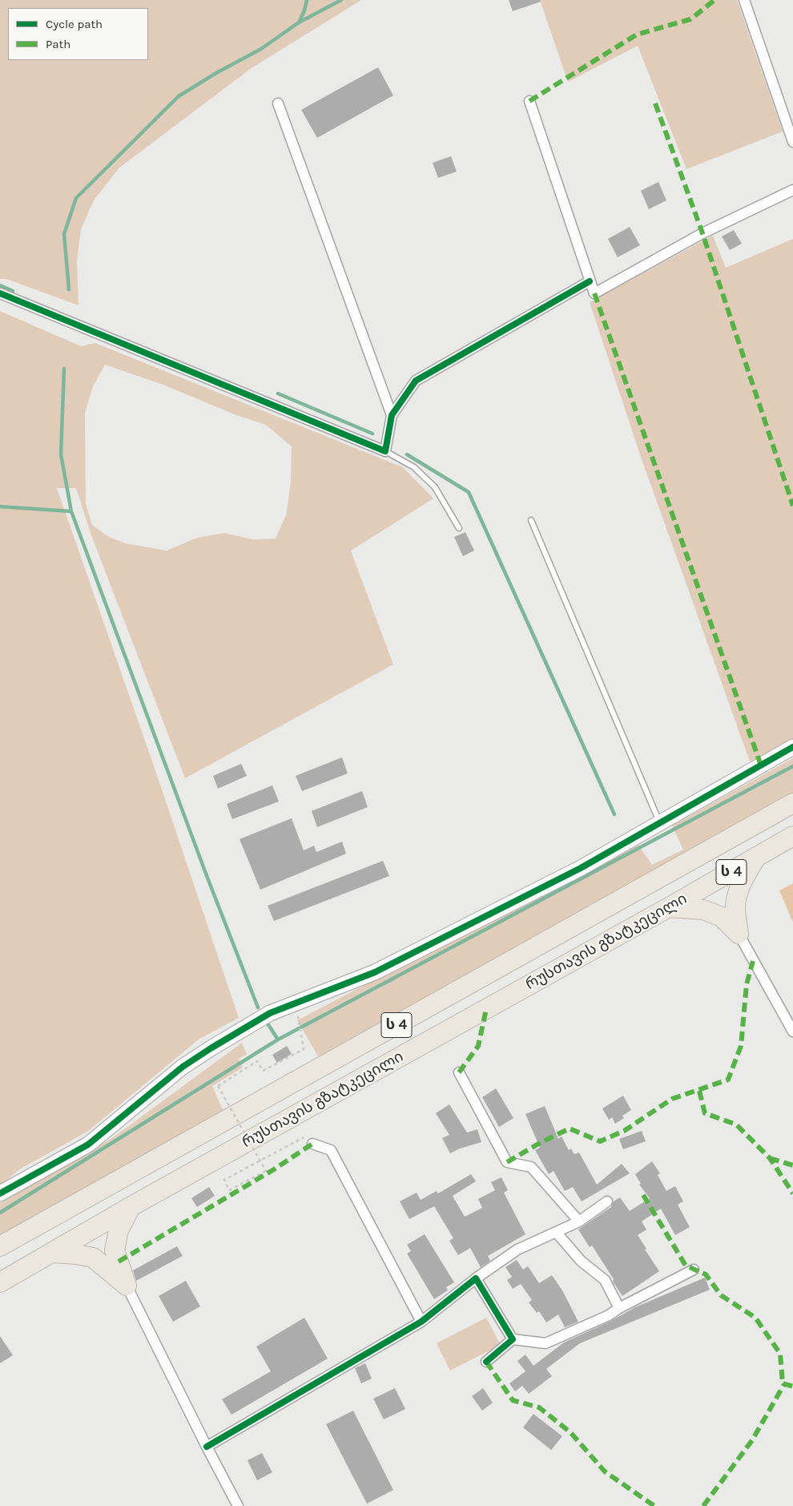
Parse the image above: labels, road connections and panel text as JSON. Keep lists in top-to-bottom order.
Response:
{
  "streets": {
    "highway": ["ს 4", "რუსთავის გზატკეცილი"]
  },
  "legend": ["Cycle path", "Path"]
}
